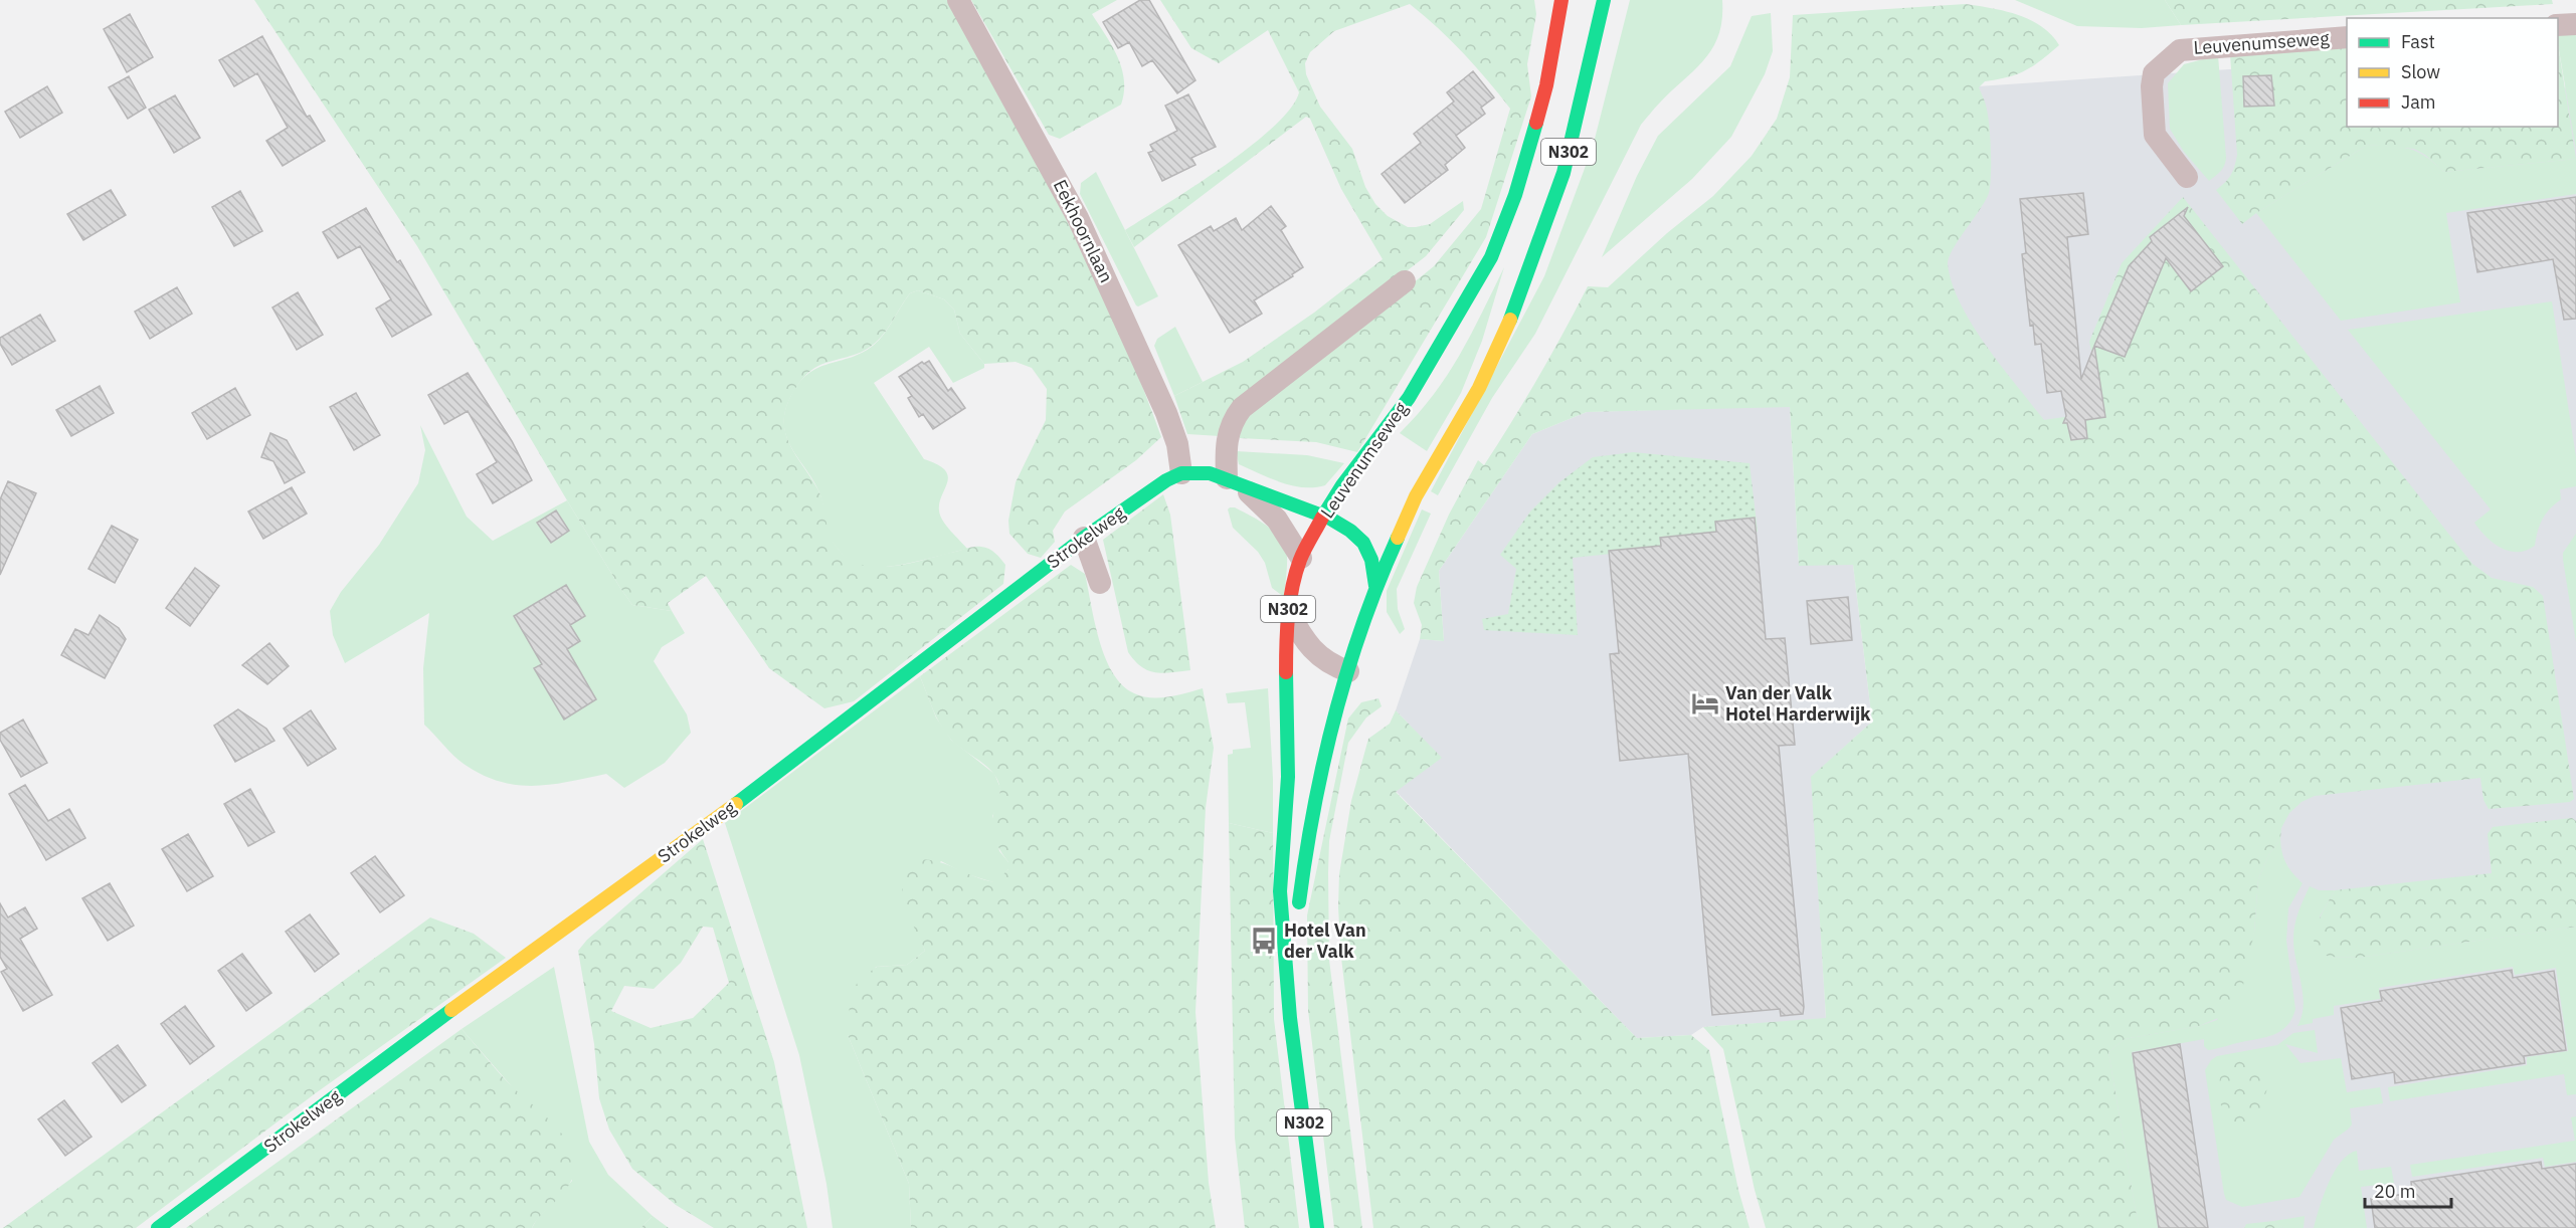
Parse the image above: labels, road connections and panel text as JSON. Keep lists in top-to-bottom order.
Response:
{
  "streets": {
    "main road": ["Leuvenumseweg", "N302", "Strokelweg"],
    "street": ["Eekhoornlaan"]
  },
  "crossings": [
    ["Eekhoornlaan", "Strokelweg"]
  ],
  "places": {
    "hotel": ["Van der Valk Hotel Harderwijk"],
    "bus stop": ["Hotel Van der Valk"]
  },
  "legend": ["Fast", "Slow", "Jam"],
  "scale_bar": "20 m"
}
